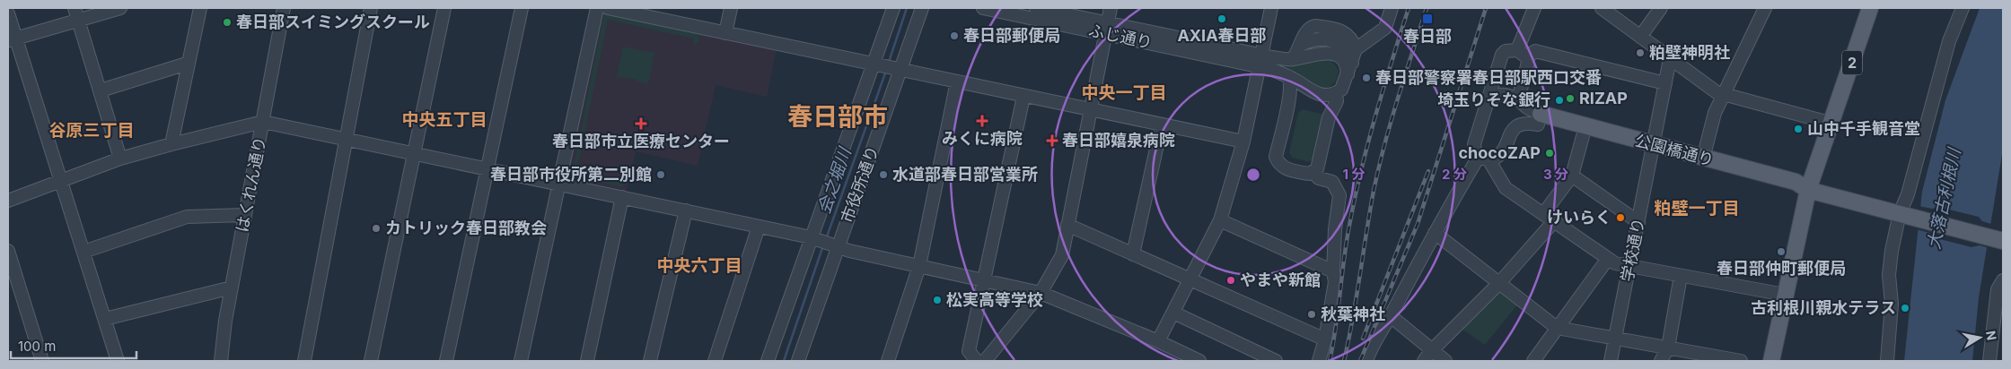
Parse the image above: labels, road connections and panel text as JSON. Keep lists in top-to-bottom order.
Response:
{
  "streets": {
    "main road": ["2", "公園橋通り"],
    "street": [
      "ふじ通り",
      "はくれん通り",
      "市役所通り",
      "学校通り"
    ]
  },
  "crossings": [
    ["2", "公園橋通り"],
    ["公園橋通り", "学校通り"]
  ],
  "districts": [
    "中央一丁目",
    "春日部市",
    "中央五丁目",
    "谷原三丁目",
    "粕壁一丁目",
    "中央六丁目"
  ],
  "water": ["会之堀川", "大落古利根川"],
  "places": {
    "other": [
      "AXIA春日部",
      "春日部スイミングスクール",
      "春日部郵便局",
      "粕壁神明社",
      "春日部警察署春日部駅西口交番",
      "RIZAP",
      "埼玉りそな銀行",
      "山中千手観音堂",
      "chocoZAP",
      "春日部市役所第二別館",
      "水道部春日部営業所",
      "けいらく",
      "カトリック春日部教会",
      "春日部仲町郵便局",
      "やまや新館",
      "松実高等学校",
      "古利根川親水テラス",
      "秋葉神社"
    ],
    "transit": ["春日部"],
    "health": ["みくに病院", "春日部市立医療センター", "春日部嬉泉病院"]
  },
  "scale_bar": "100 m",
  "north": "right",
  "rings": ["1 分", "2 分", "3 分"]
}
